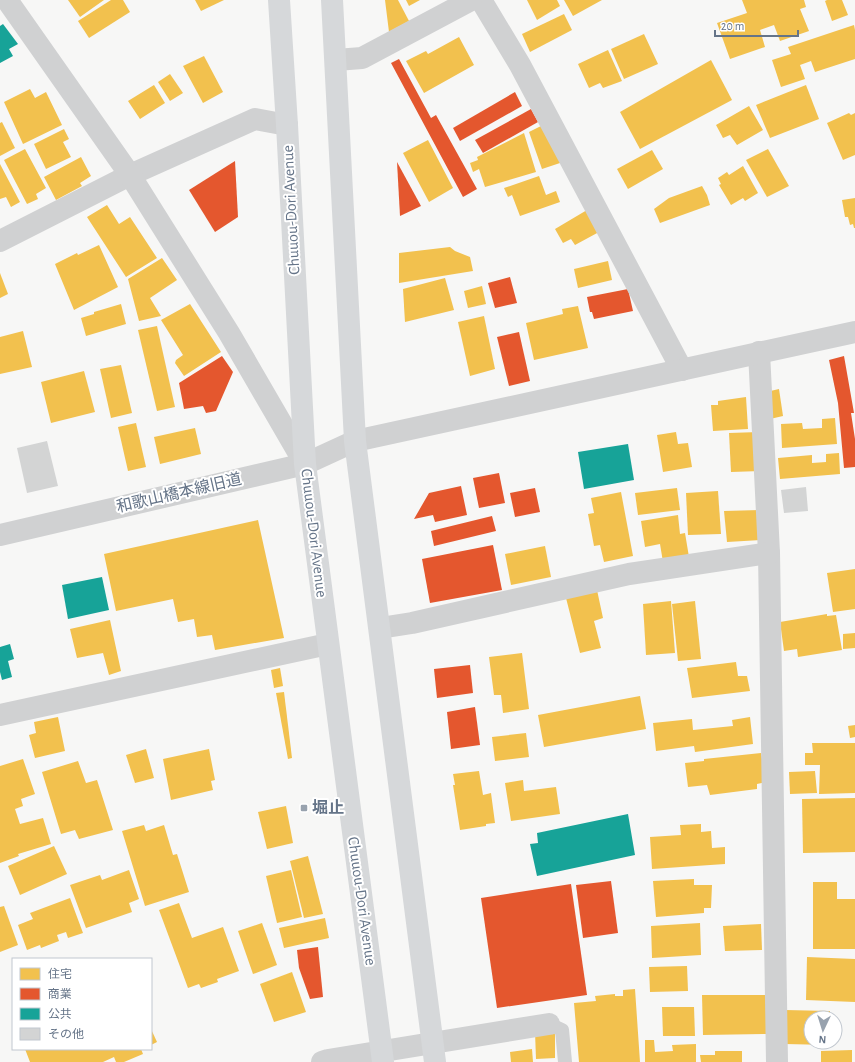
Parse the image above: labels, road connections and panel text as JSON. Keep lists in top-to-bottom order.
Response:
{
  "streets": {
    "highway": ["Chuuou-Dori Avenue"],
    "street": ["和歌山橋本線旧道"]
  },
  "crossings": [
    ["Chuuou-Dori Avenue", "和歌山橋本線旧道"]
  ],
  "places": {
    "transit": ["堀止"]
  },
  "legend": [
    "住宅",
    "商業",
    "公共",
    "その他"
  ],
  "scale_bar": "20 m",
  "north": "bottom"
}
